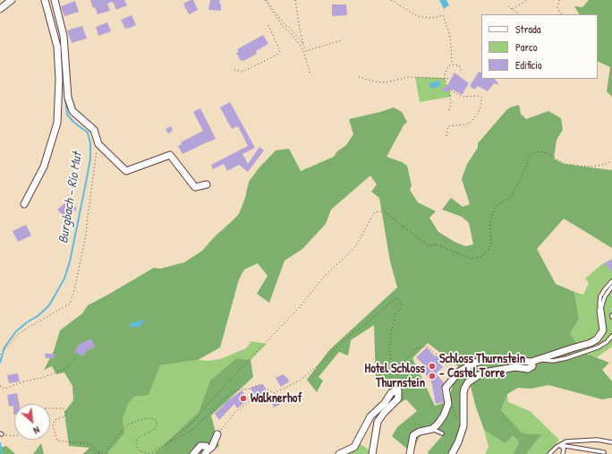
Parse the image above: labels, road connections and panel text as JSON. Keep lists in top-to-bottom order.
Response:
{
  "water": ["Burgbach - Rio Mut"],
  "places": ["Schloss Thurnstein - Castel Torre", "Hotel Schloss Thurnstein", "Walknerhof"],
  "legend": ["Strada", "Parco", "Edificio"],
  "north": "bottom right"
}
